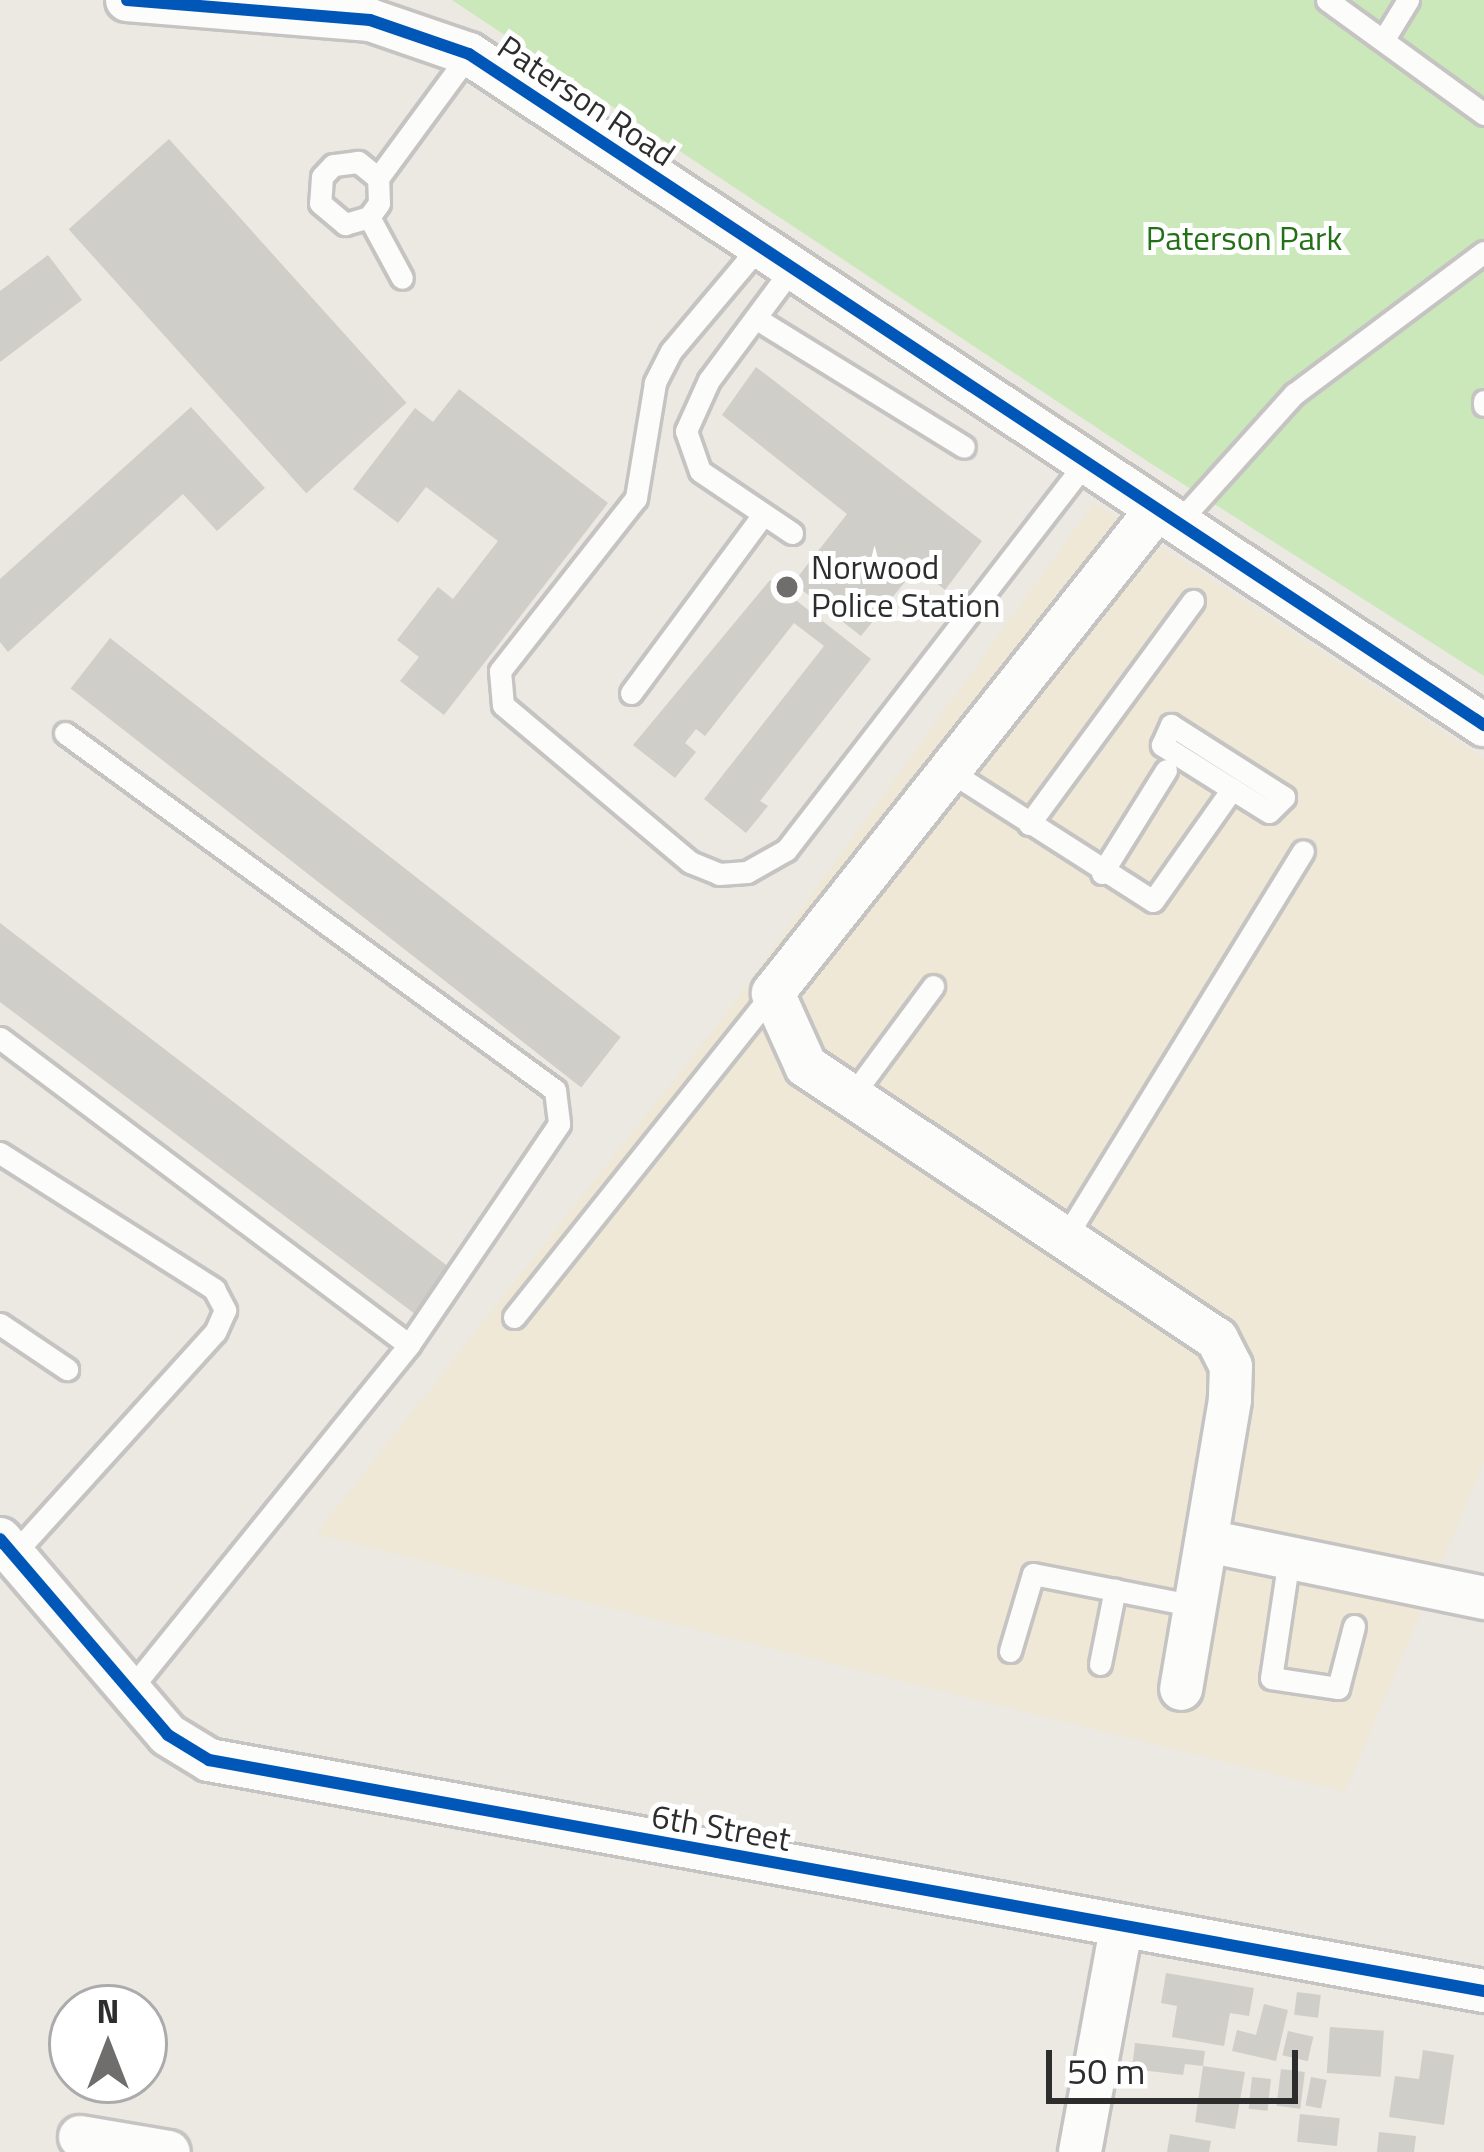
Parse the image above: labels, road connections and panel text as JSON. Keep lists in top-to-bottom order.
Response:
{
  "streets": {
    "street": ["Paterson Road", "6th Street"]
  },
  "parks": ["Paterson Park"],
  "places": ["Norwood Police Station"],
  "scale_bar": "50 m",
  "north": "top"
}
